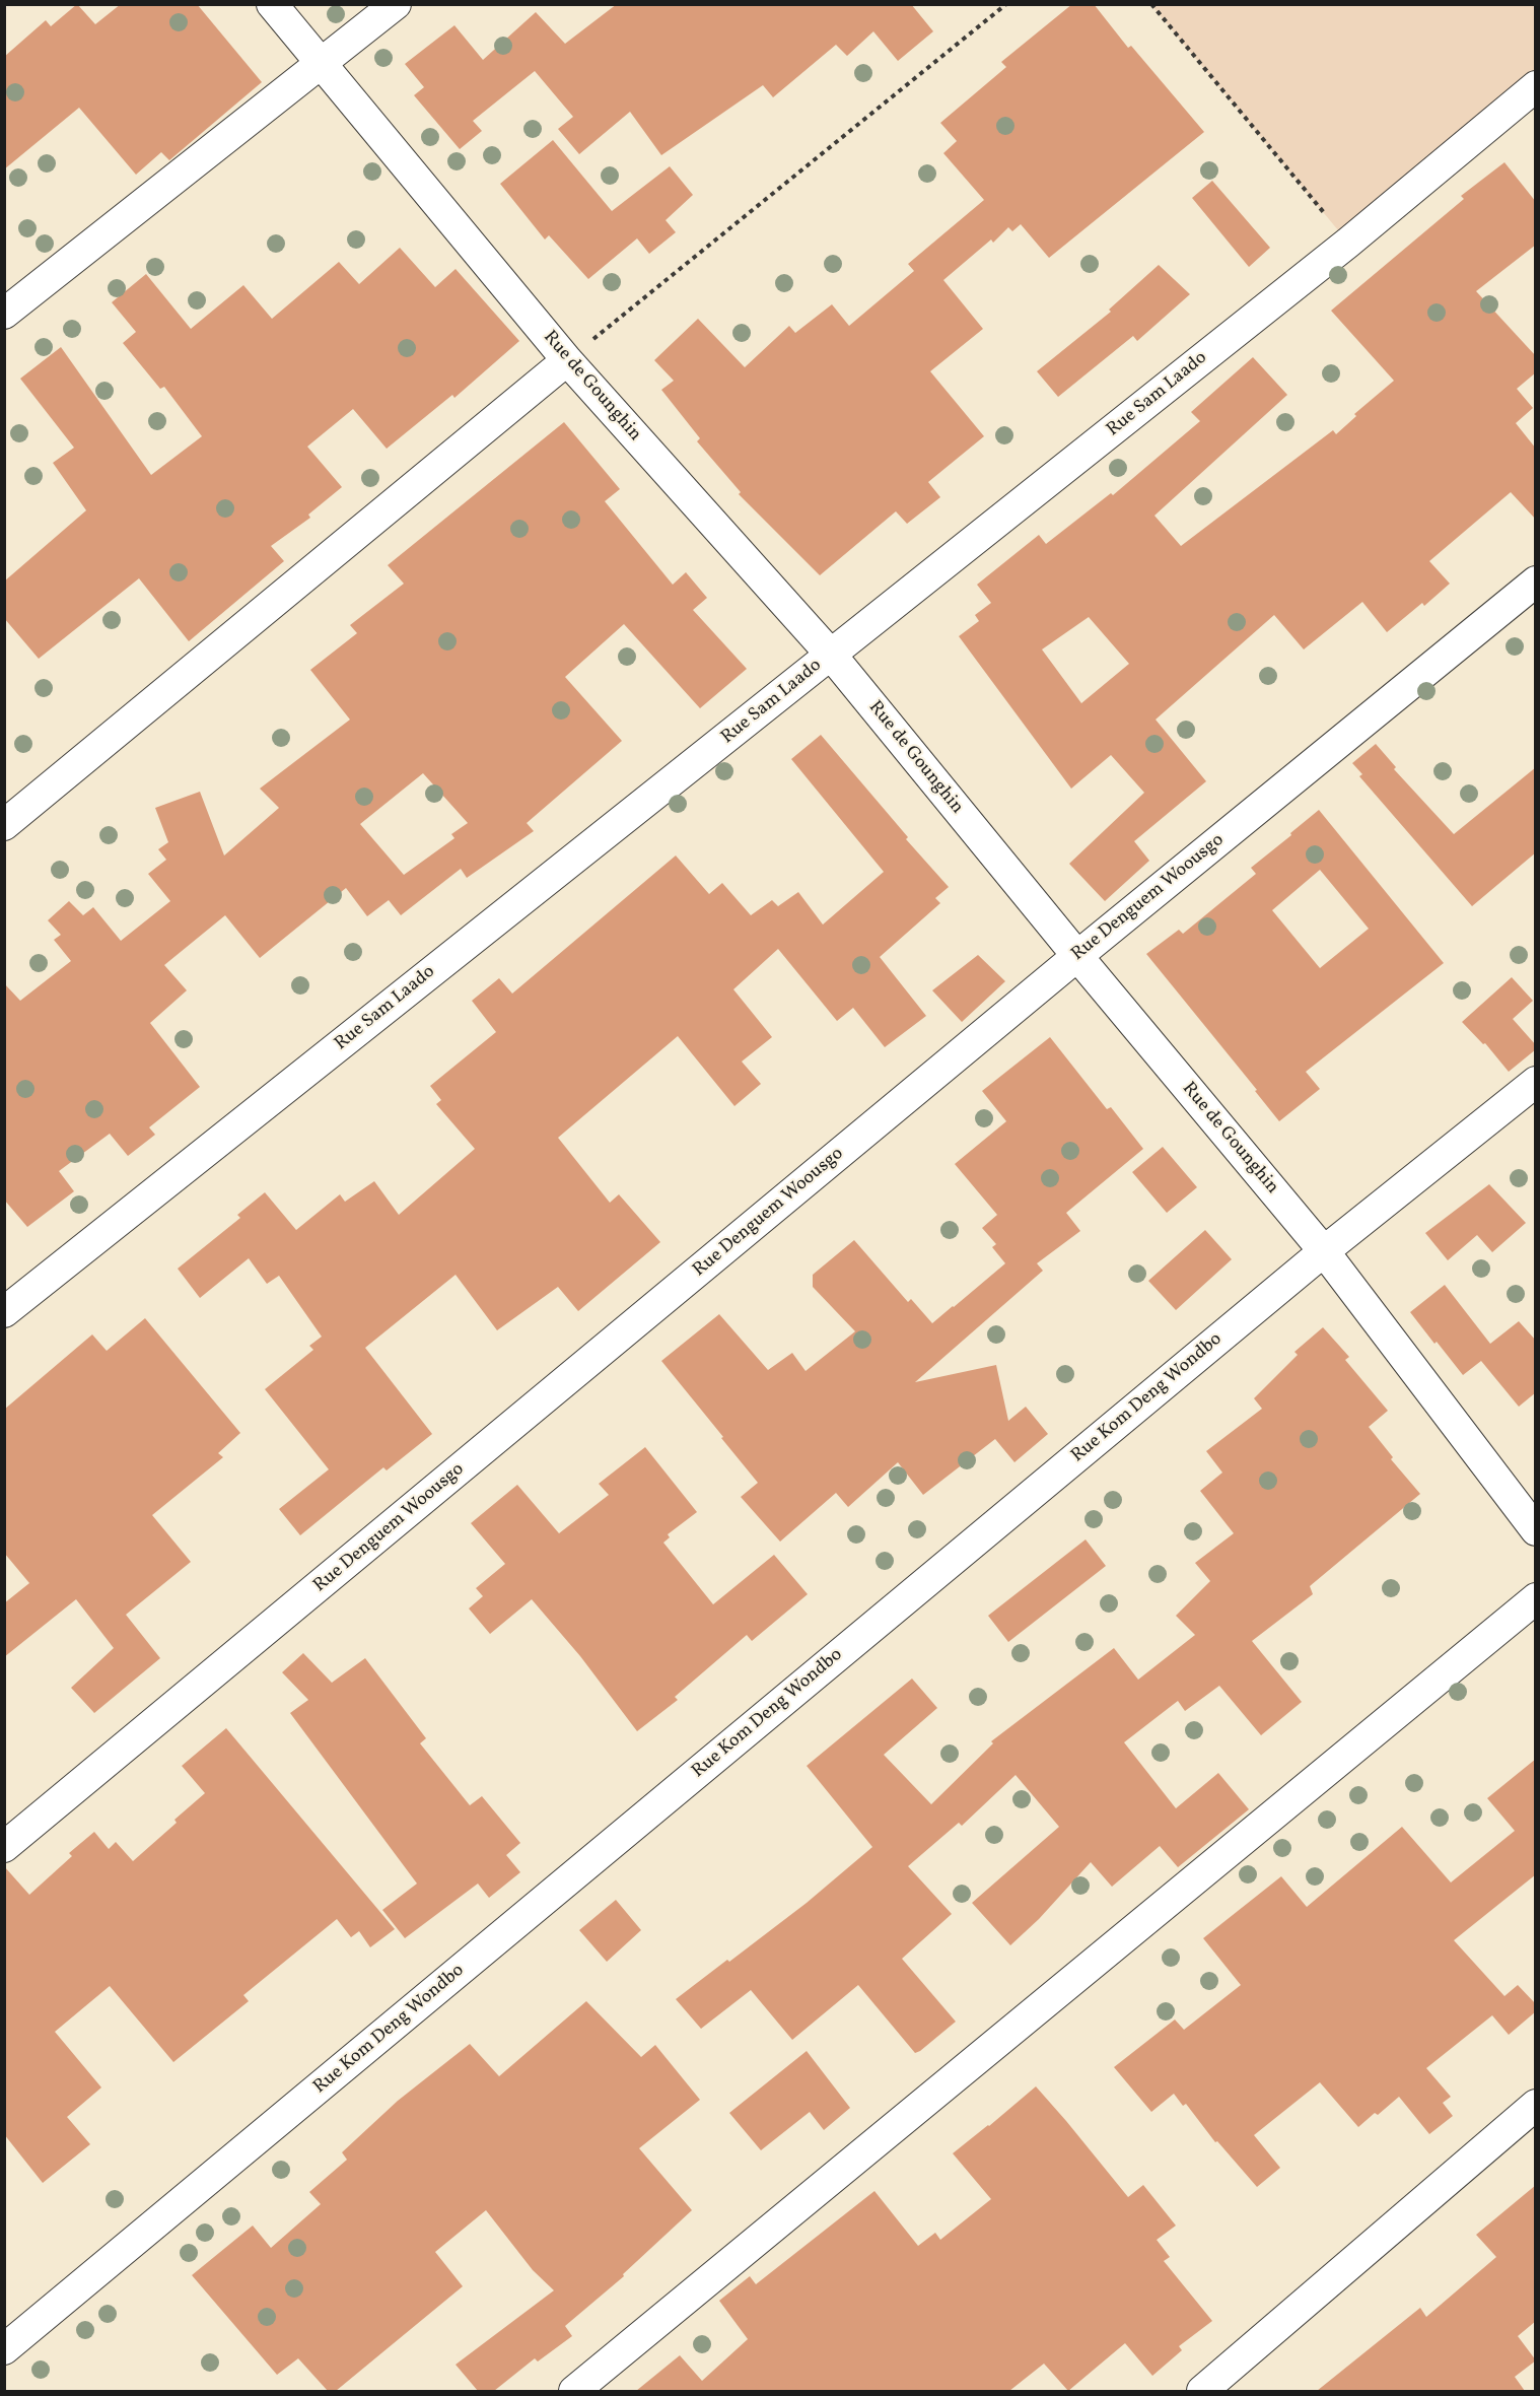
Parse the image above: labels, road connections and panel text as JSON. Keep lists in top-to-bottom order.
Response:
{
  "streets": {
    "street": [
      "Rue de Gounghin",
      "Rue Sam Laado",
      "Rue Denguem Woousgo",
      "Rue Kom Deng Wondbo"
    ]
  },
  "crossings": [
    ["Rue de Gounghin", "Rue Sam Laado"],
    ["Rue de Gounghin", "Rue Denguem Woousgo"],
    ["Rue de Gounghin", "Rue Kom Deng Wondbo"]
  ]
}
